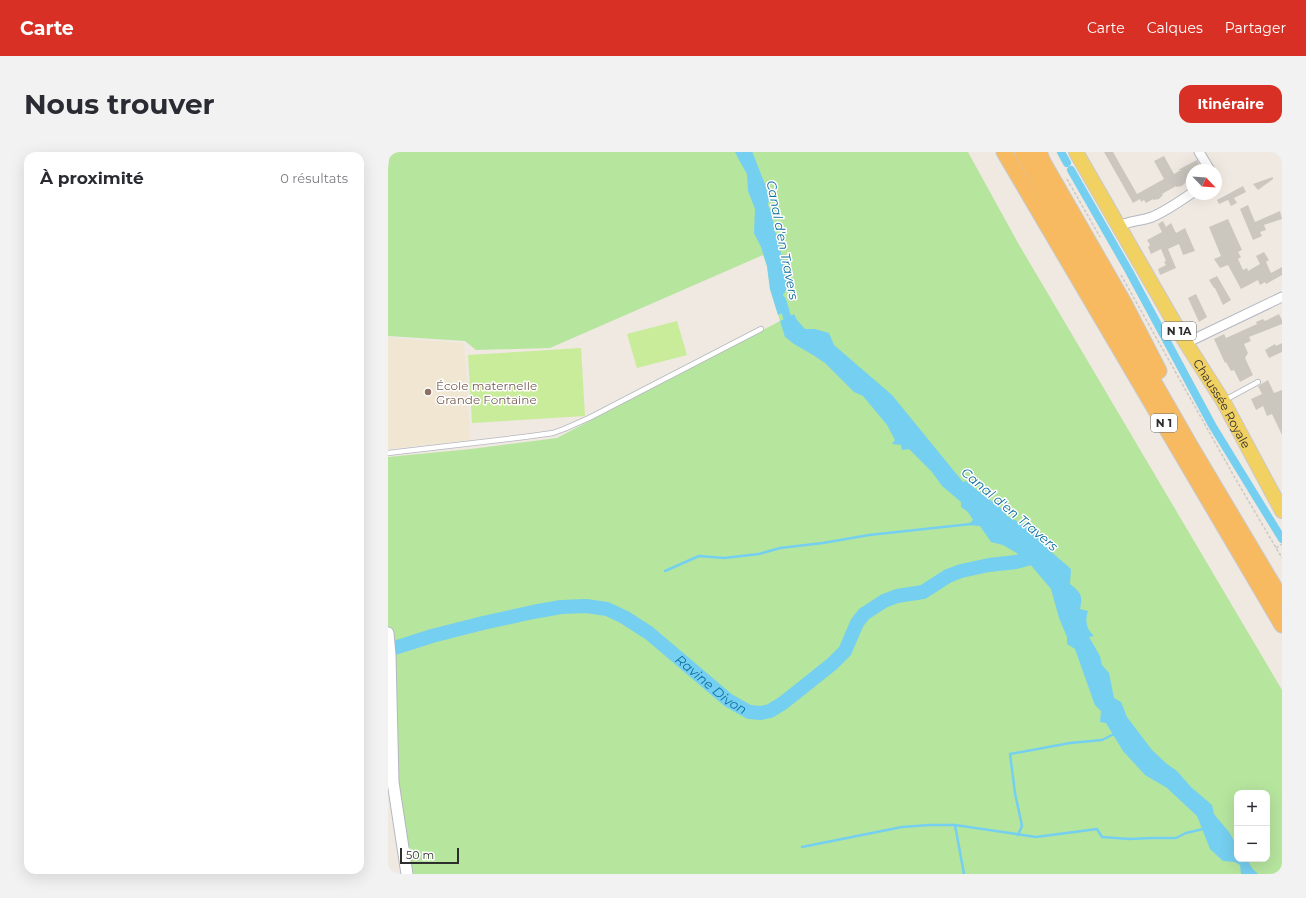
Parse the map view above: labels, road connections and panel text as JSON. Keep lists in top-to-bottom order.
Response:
{
  "streets": {
    "highway": ["N 1"],
    "main road": ["N 1A", "Chaussée Royale"]
  },
  "water": ["Canal d'en Travers", "Ravine Divon"],
  "places": ["École maternelle Grande Fontaine"],
  "scale_bar": "50 m",
  "north": "bottom right",
  "page": {
    "header": "Carte",
    "nav": ["Carte", "Calques", "Partager"],
    "buttons": "Itinéraire",
    "title": "Nous trouver",
    "heading": ["À proximité", "0 résultats"],
    "map_buttons": ["+", "−"],
    "scale": "50 m"
  }
}
